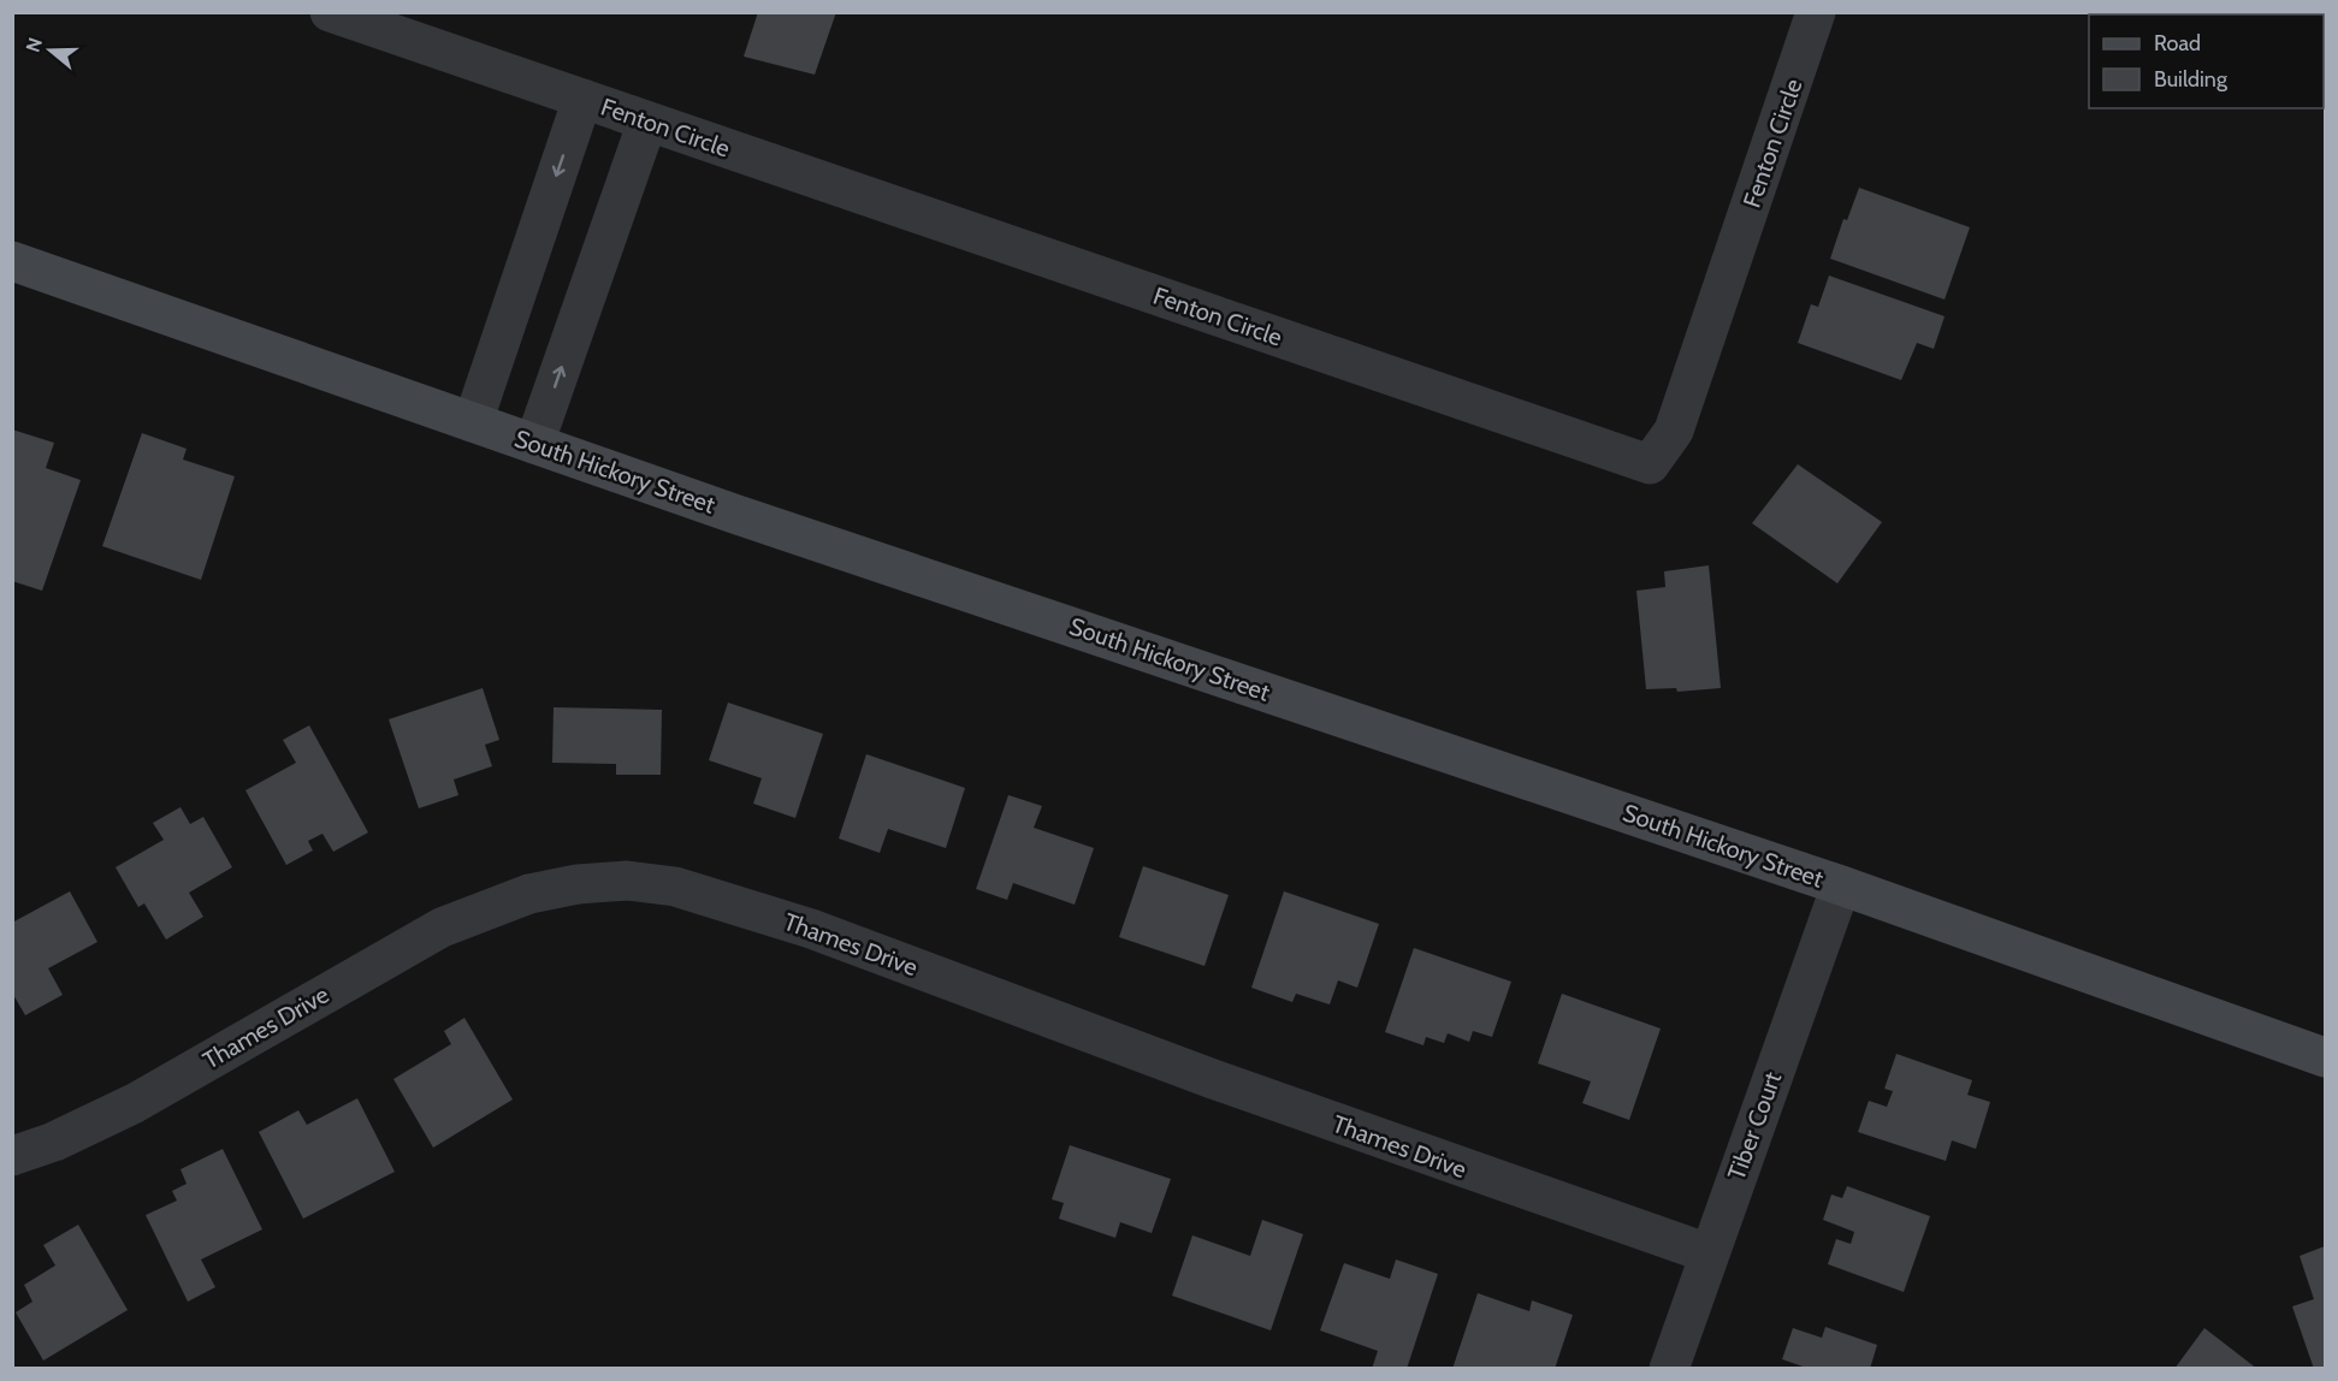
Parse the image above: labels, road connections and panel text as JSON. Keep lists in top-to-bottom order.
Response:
{
  "streets": {
    "street": [
      "Fenton Circle",
      "South Hickory Street",
      "Thames Drive",
      "Tiber Court"
    ]
  },
  "crossings": [
    ["South Hickory Street", "Tiber Court"],
    ["Thames Drive", "Tiber Court"]
  ],
  "legend": ["Road", "Building"],
  "north": "left"
}
